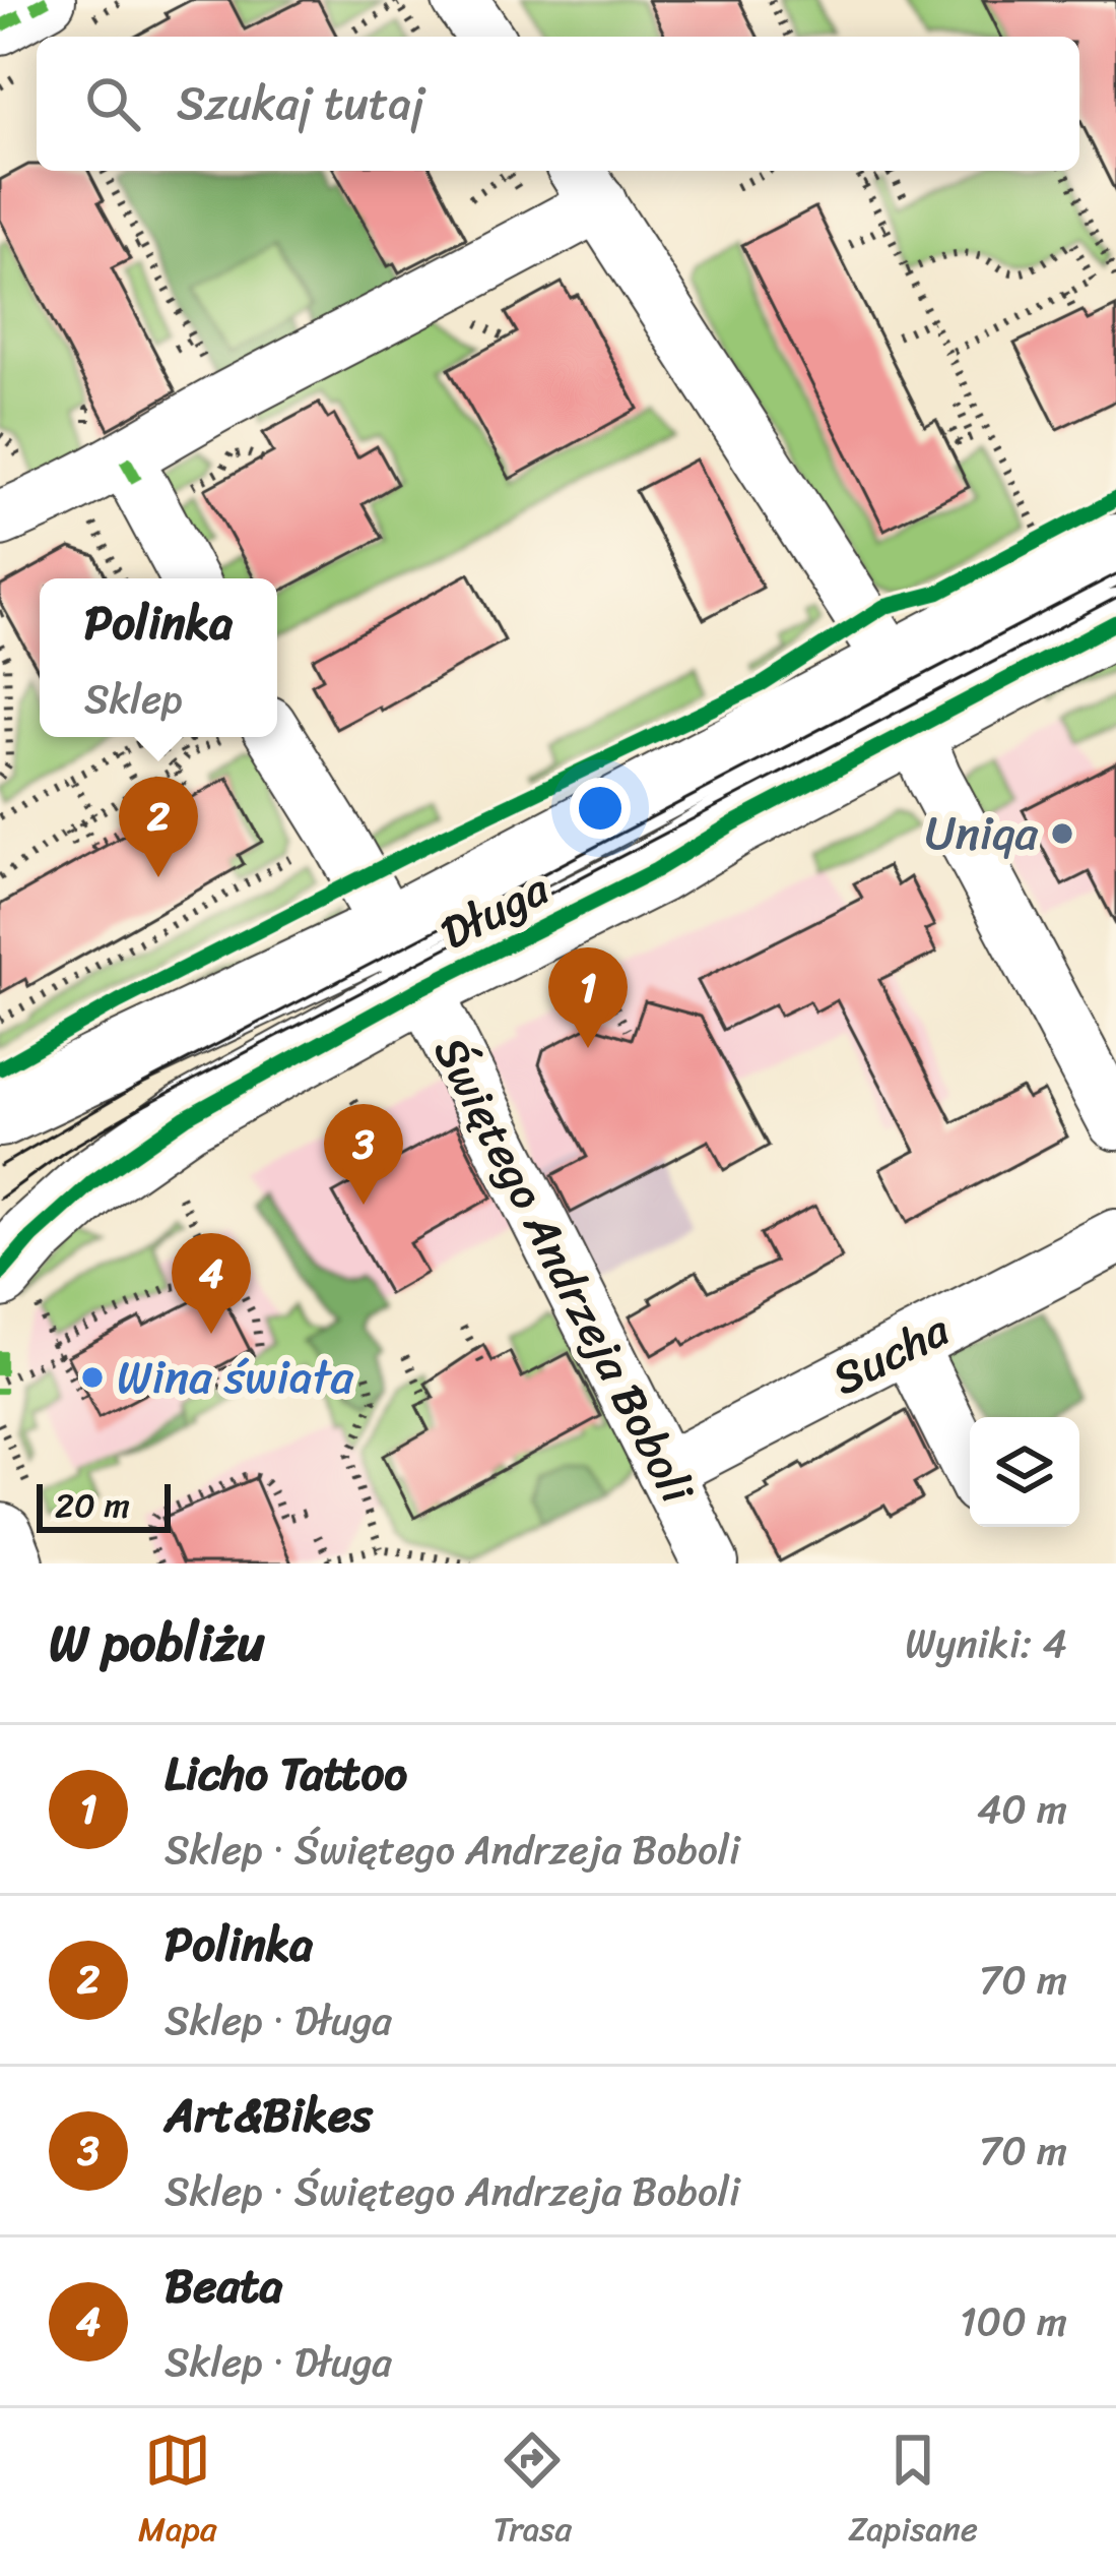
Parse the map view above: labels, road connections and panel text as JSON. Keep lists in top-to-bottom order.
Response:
{
  "streets": {
    "street": ["Długa", "Świętego Andrzeja Boboli", "Sucha"]
  },
  "crossings": [
    ["Długa", "Świętego Andrzeja Boboli"],
    ["Świętego Andrzeja Boboli", "Sucha"]
  ],
  "places": ["Uniqa", "Wina świata"],
  "scale_bar": "20 m",
  "page": {
    "search": "Szukaj tutaj",
    "popup": ["Polinka", "Sklep"],
    "pins": [
      "2",
      "1",
      "3",
      "4"
    ],
    "scale": "20 m",
    "heading": ["W pobliżu", "Wyniki: 4"],
    "list": [
      {
        "mark": "1",
        "name": "Licho Tattoo",
        "note": "Sklep · Świętego Andrzeja Boboli",
        "value": "40 m"
      },
      {
        "mark": "2",
        "name": "Polinka",
        "note": "Sklep · Długa",
        "value": "70 m"
      },
      {
        "mark": "3",
        "name": "Art&Bikes",
        "note": "Sklep · Świętego Andrzeja Boboli",
        "value": "70 m"
      },
      {
        "mark": "4",
        "name": "Beata",
        "note": "Sklep · Długa",
        "value": "100 m"
      }
    ],
    "nav": ["Mapa", "Trasa", "Zapisane"]
  }
}
